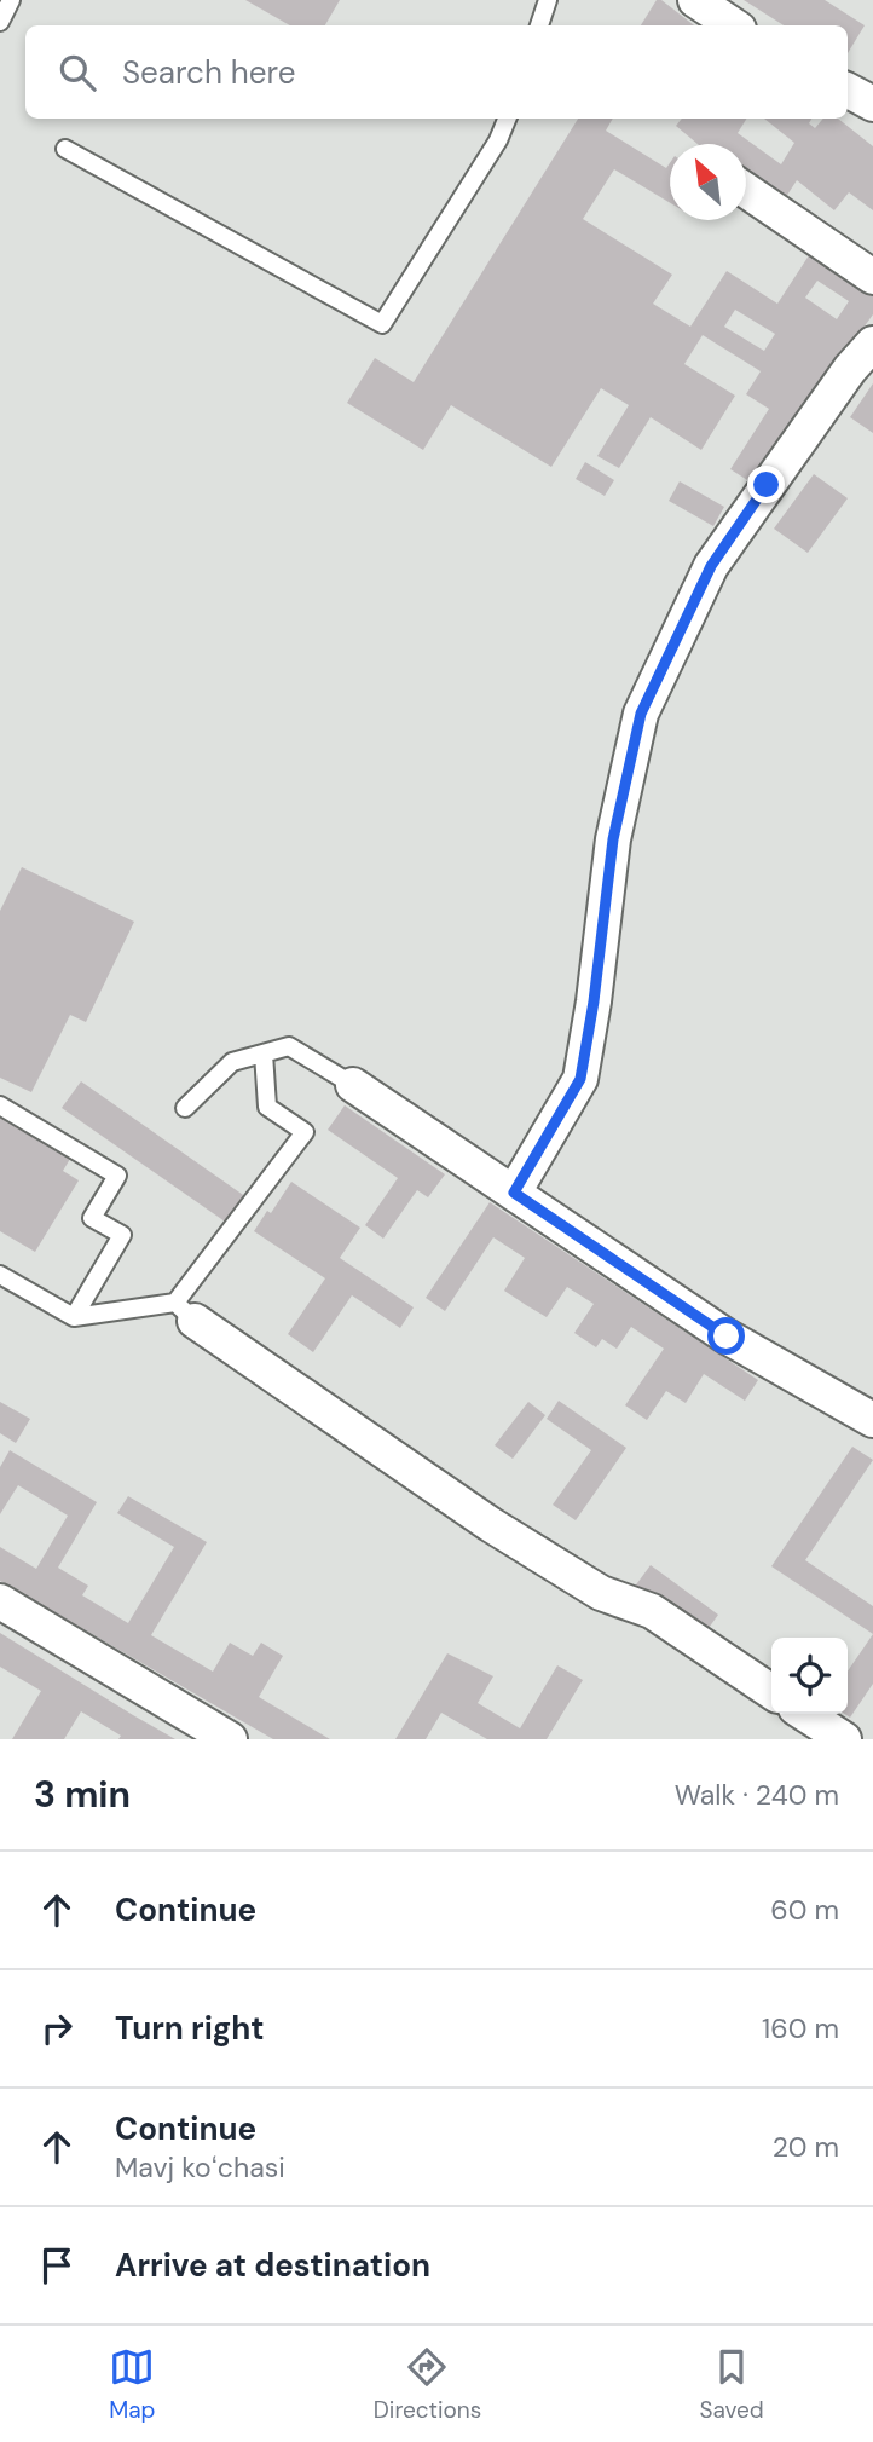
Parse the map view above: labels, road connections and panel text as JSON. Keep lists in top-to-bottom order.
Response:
{
  "north": "top left",
  "page": {
    "search": "Search here",
    "heading": ["3 min", "Walk · 240 m"],
    "list": [
      ["Continue", "60 m"],
      ["Turn right", "160 m"],
      ["Continue", "Mavj koʻchasi", "20 m"],
      "Arrive at destination"
    ],
    "nav": ["Map", "Directions", "Saved"]
  }
}
